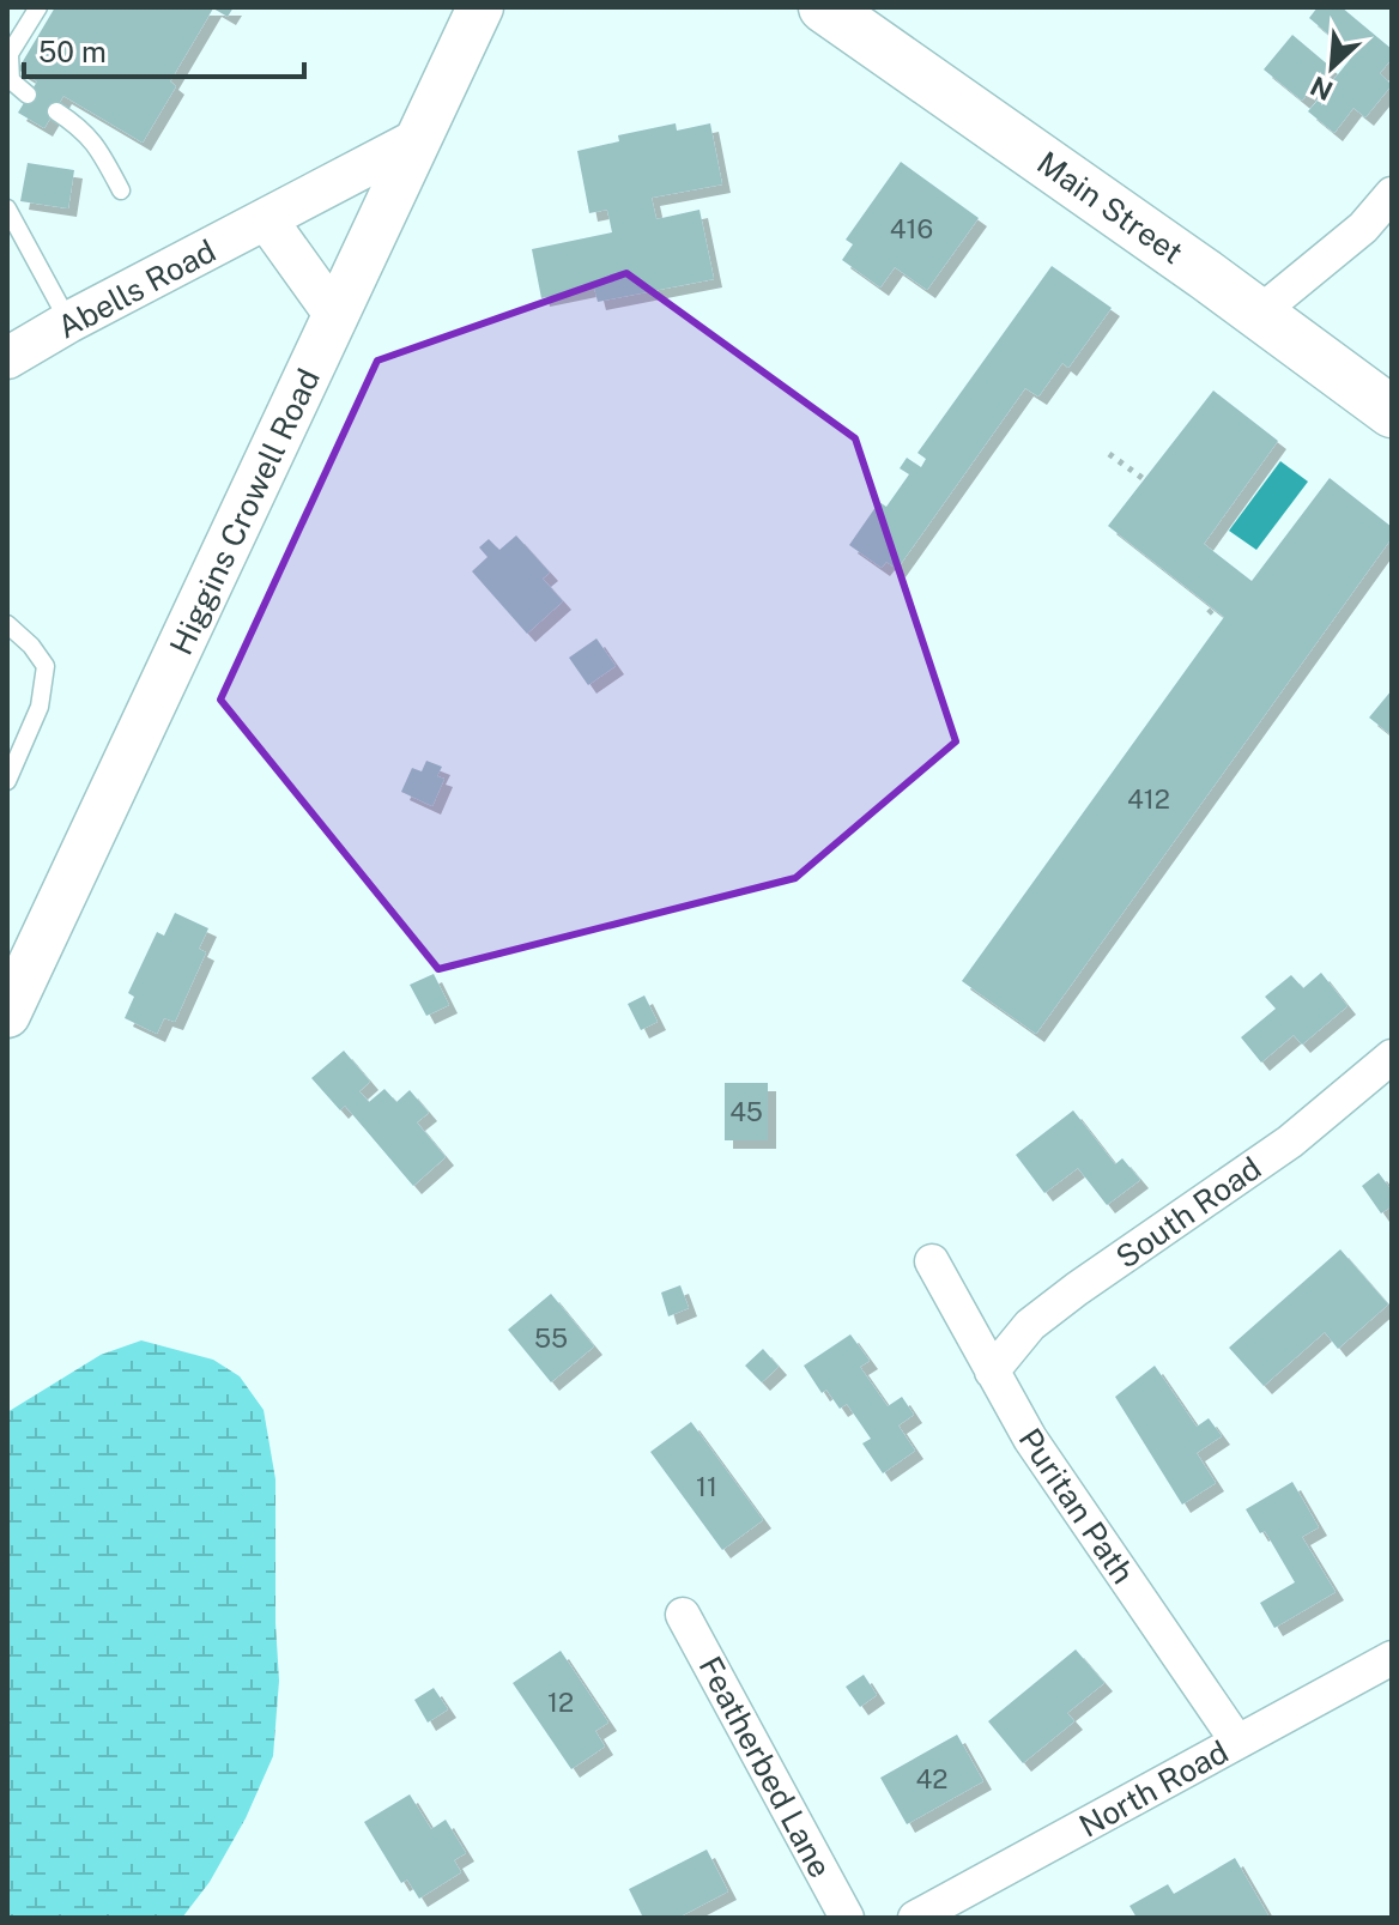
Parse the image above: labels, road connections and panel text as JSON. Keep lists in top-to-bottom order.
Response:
{
  "streets": {
    "main road": ["Main Street", "Higgins Crowell Road"],
    "street": [
      "Abells Road",
      "South Road",
      "Puritan Path",
      "Featherbed Lane",
      "North Road"
    ]
  },
  "crossings": [
    ["Abells Road", "Higgins Crowell Road"],
    ["South Road", "Puritan Path"],
    ["Puritan Path", "North Road"]
  ],
  "house_numbers": [
    "416",
    "412",
    "45",
    "55",
    "11",
    "12",
    "42"
  ],
  "scale_bar": "50 m",
  "north": "bottom left"
}
